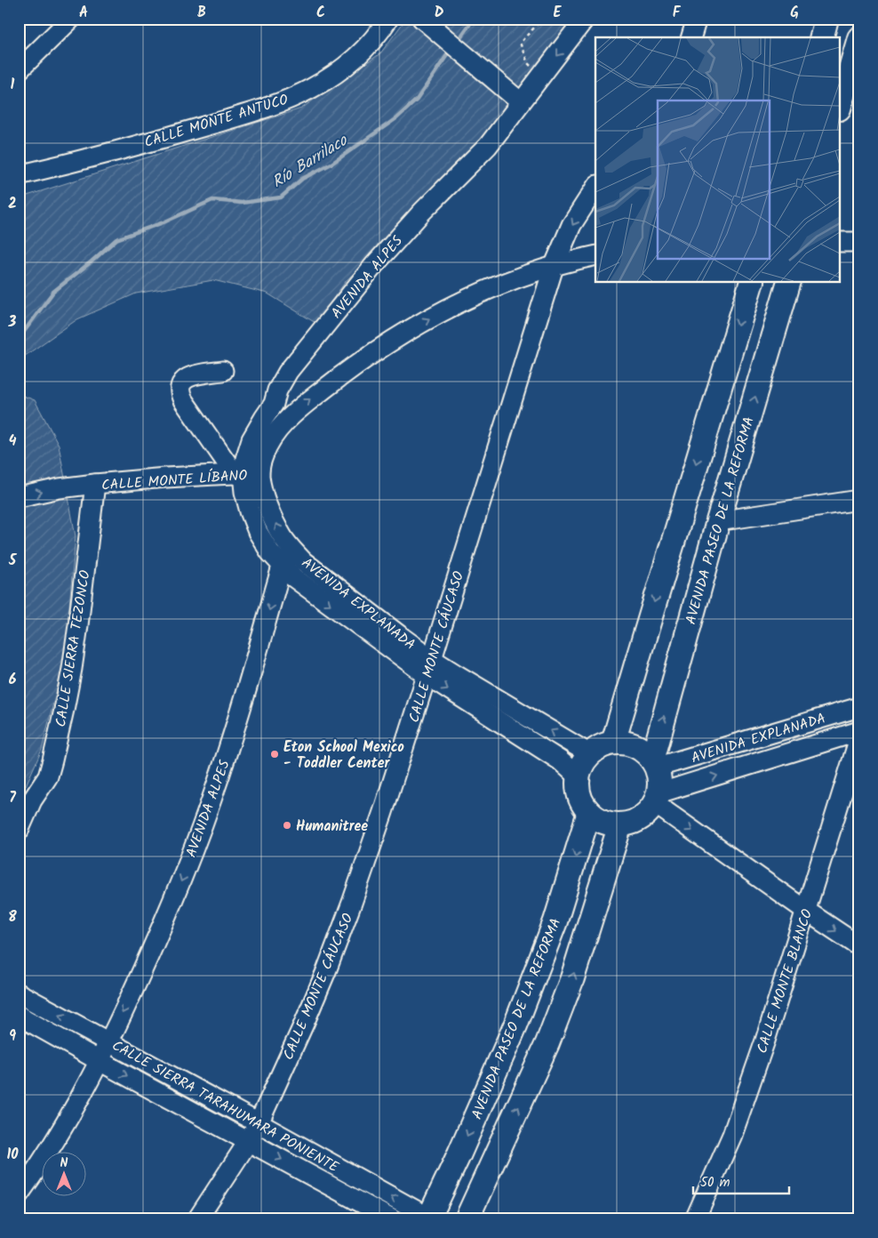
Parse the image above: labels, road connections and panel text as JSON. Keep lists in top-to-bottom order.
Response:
{
  "streets": {
    "main road": ["AVENIDA PASEO DE LA REFORMA"],
    "street": [
      "CALLE MONTE ANTUCO",
      "AVENIDA ALPES",
      "CALLE MONTE LÍBANO",
      "AVENIDA EXPLANADA",
      "CALLE MONTE CÁUCASO",
      "CALLE SIERRA TEZONCO",
      "CALLE MONTE BLANCO",
      "CALLE SIERRA TARAHUMARA PONIENTE"
    ]
  },
  "crossings": [
    ["AVENIDA ALPES", "CALLE MONTE LÍBANO"],
    ["AVENIDA ALPES", "AVENIDA EXPLANADA"],
    ["AVENIDA ALPES", "CALLE SIERRA TARAHUMARA PONIENTE"],
    ["CALLE MONTE LÍBANO", "AVENIDA EXPLANADA"],
    ["CALLE MONTE LÍBANO", "CALLE MONTE CÁUCASO"],
    ["CALLE MONTE LÍBANO", "CALLE SIERRA TEZONCO"],
    ["AVENIDA PASEO DE LA REFORMA", "AVENIDA EXPLANADA"],
    ["AVENIDA PASEO DE LA REFORMA", "CALLE SIERRA TARAHUMARA PONIENTE"],
    ["AVENIDA EXPLANADA", "CALLE MONTE CÁUCASO"],
    ["CALLE MONTE CÁUCASO", "CALLE SIERRA TARAHUMARA PONIENTE"]
  ],
  "one_way": ["AVENIDA ALPES", "CALLE MONTE LÍBANO"],
  "water": ["Río Barrilaco"],
  "places": ["Eton School Mexico - Toddler Center", "Humanitree"],
  "scale_bar": "50 m",
  "north": "top",
  "grid": {
    "columns": [
      "A",
      "B",
      "C",
      "D",
      "E",
      "F",
      "G"
    ],
    "rows": [
      "1",
      "2",
      "3",
      "4",
      "5",
      "6",
      "7",
      "8",
      "9",
      "10"
    ]
  }
}
